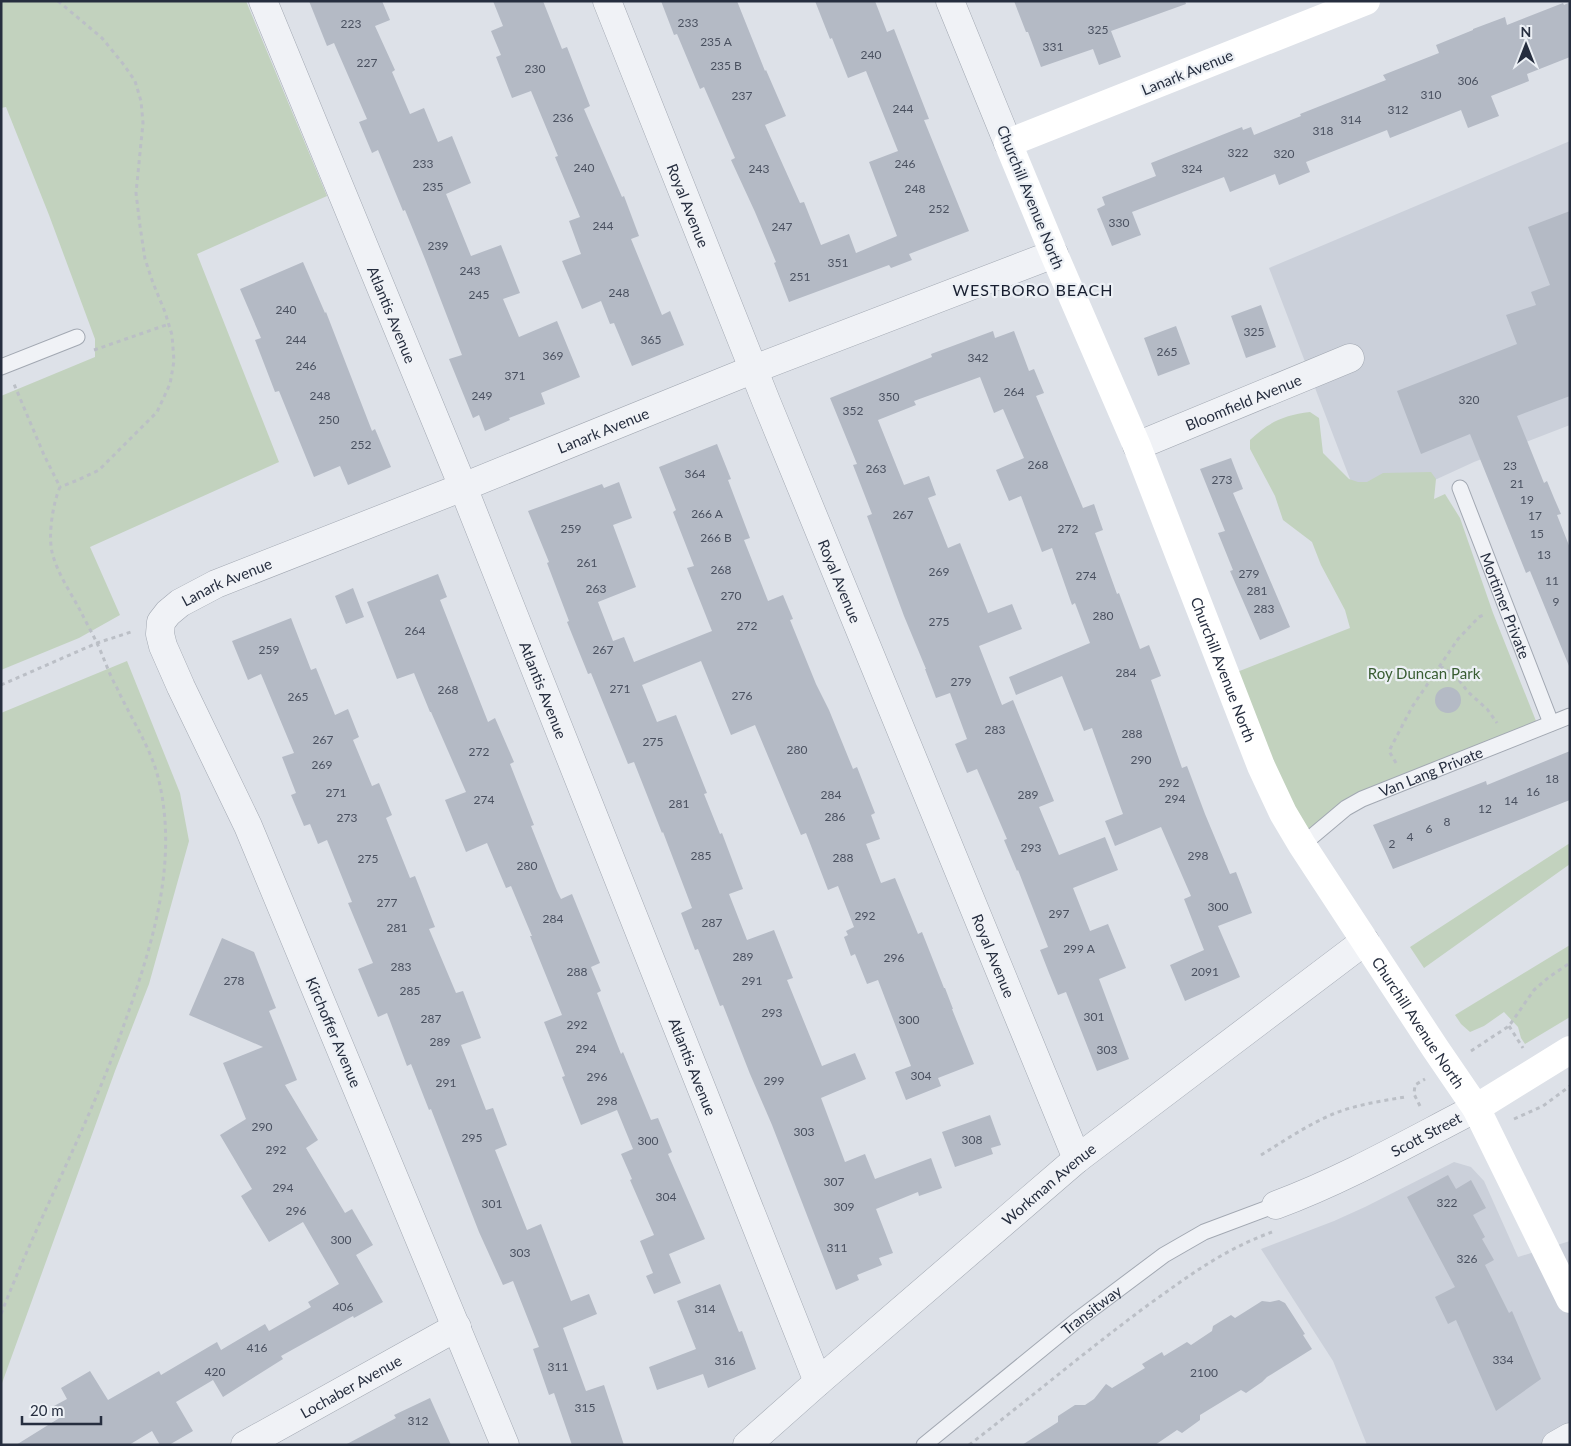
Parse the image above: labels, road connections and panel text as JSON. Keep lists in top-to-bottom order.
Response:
{
  "streets": {
    "street": [
      "Lanark Avenue",
      "Churchill Avenue North",
      "Royal Avenue",
      "Atlantis Avenue",
      "Bloomfield Avenue",
      "Kirchoffer Avenue",
      "Scott Street",
      "Workman Avenue",
      "Lochaber Avenue"
    ],
    "lane": ["Mortimer Private", "Van Lang Private", "Transitway"]
  },
  "crossings": [
    ["Lanark Avenue", "Churchill Avenue North"],
    ["Lanark Avenue", "Royal Avenue"],
    ["Lanark Avenue", "Atlantis Avenue"],
    ["Lanark Avenue", "Kirchoffer Avenue"],
    ["Churchill Avenue North", "Bloomfield Avenue"],
    ["Churchill Avenue North", "Van Lang Private"],
    ["Churchill Avenue North", "Scott Street"],
    ["Churchill Avenue North", "Workman Avenue"],
    ["Royal Avenue", "Workman Avenue"],
    ["Atlantis Avenue", "Workman Avenue"],
    ["Mortimer Private", "Van Lang Private"],
    ["Kirchoffer Avenue", "Lochaber Avenue"],
    ["Scott Street", "Transitway"]
  ],
  "districts": ["WESTBORO BEACH"],
  "parks": ["Roy Duncan Park"],
  "house_numbers": [
    "233",
    "223",
    "325",
    "235 A",
    "331",
    "240",
    "227",
    "235 B",
    "230",
    "306",
    "310",
    "237",
    "244",
    "312",
    "236",
    "314",
    "318",
    "322",
    "320",
    "233",
    "246",
    "240",
    "243",
    "324",
    "235",
    "248",
    "252",
    "330",
    "244",
    "247",
    "239",
    "351",
    "243",
    "251",
    "248",
    "245",
    "240",
    "325",
    "244",
    "365",
    "265",
    "369",
    "342",
    "246",
    "371",
    "264",
    "248",
    "249",
    "350",
    "320",
    "352",
    "250",
    "252",
    "268",
    "23",
    "263",
    "364",
    "273",
    "21",
    "19",
    "266 A",
    "267",
    "17",
    "259",
    "272",
    "15",
    "266 B",
    "13",
    "261",
    "268",
    "269",
    "279",
    "274",
    "11",
    "263",
    "281",
    "270",
    "9",
    "283",
    "280",
    "275",
    "272",
    "264",
    "259",
    "267",
    "284",
    "279",
    "271",
    "268",
    "276",
    "265",
    "283",
    "288",
    "267",
    "275",
    "280",
    "272",
    "290",
    "269",
    "18",
    "292",
    "16",
    "271",
    "284",
    "289",
    "294",
    "274",
    "14",
    "281",
    "12",
    "286",
    "273",
    "8",
    "6",
    "4",
    "2",
    "293",
    "285",
    "298",
    "288",
    "275",
    "280",
    "277",
    "300",
    "297",
    "292",
    "284",
    "287",
    "281",
    "299 A",
    "289",
    "296",
    "283",
    "288",
    "2091",
    "278",
    "291",
    "285",
    "293",
    "301",
    "287",
    "300",
    "292",
    "289",
    "294",
    "303",
    "304",
    "296",
    "299",
    "291",
    "298",
    "290",
    "303",
    "295",
    "308",
    "300",
    "292",
    "307",
    "294",
    "304",
    "322",
    "301",
    "309",
    "296",
    "300",
    "311",
    "303",
    "326",
    "406",
    "314",
    "416",
    "334",
    "316",
    "311",
    "420",
    "2100",
    "315",
    "312"
  ],
  "scale_bar": "20 m",
  "north": "top"
}
